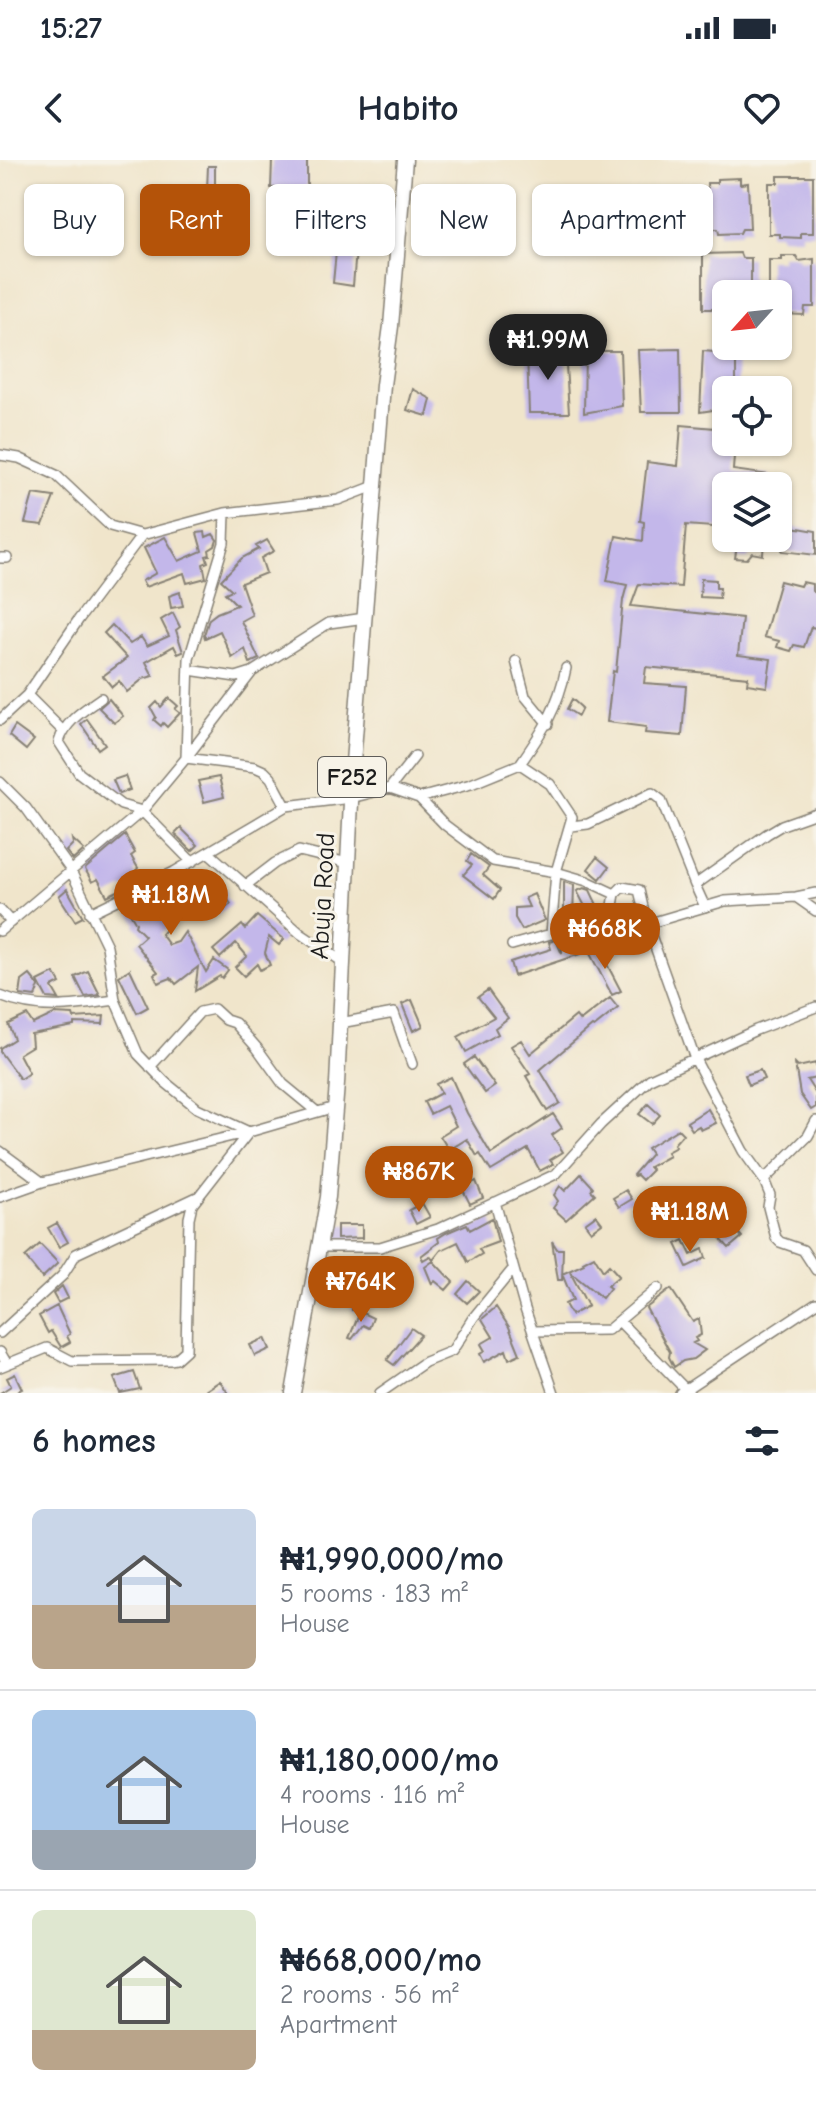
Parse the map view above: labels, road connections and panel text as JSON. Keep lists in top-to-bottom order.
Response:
{
  "streets": {
    "main road": ["F252", "Abuja Road"]
  },
  "north": "bottom left",
  "page": {
    "status": "15:27",
    "header": "Habito",
    "chip": [
      "Buy",
      "Rent",
      "Filters",
      "New",
      "Apartment"
    ],
    "price": [
      "₦1.99M",
      "₦1.18M",
      "₦668K",
      "₦867K",
      "₦1.18M",
      "₦764K"
    ],
    "heading": "6 homes",
    "list": [
      {
        "name": "₦1,990,000/mo",
        "note": "5 rooms · 183 m² · House"
      },
      {
        "name": "₦1,180,000/mo",
        "note": "4 rooms · 116 m² · House"
      },
      {
        "name": "₦668,000/mo",
        "note": "2 rooms · 56 m² · Apartment"
      }
    ]
  }
}
